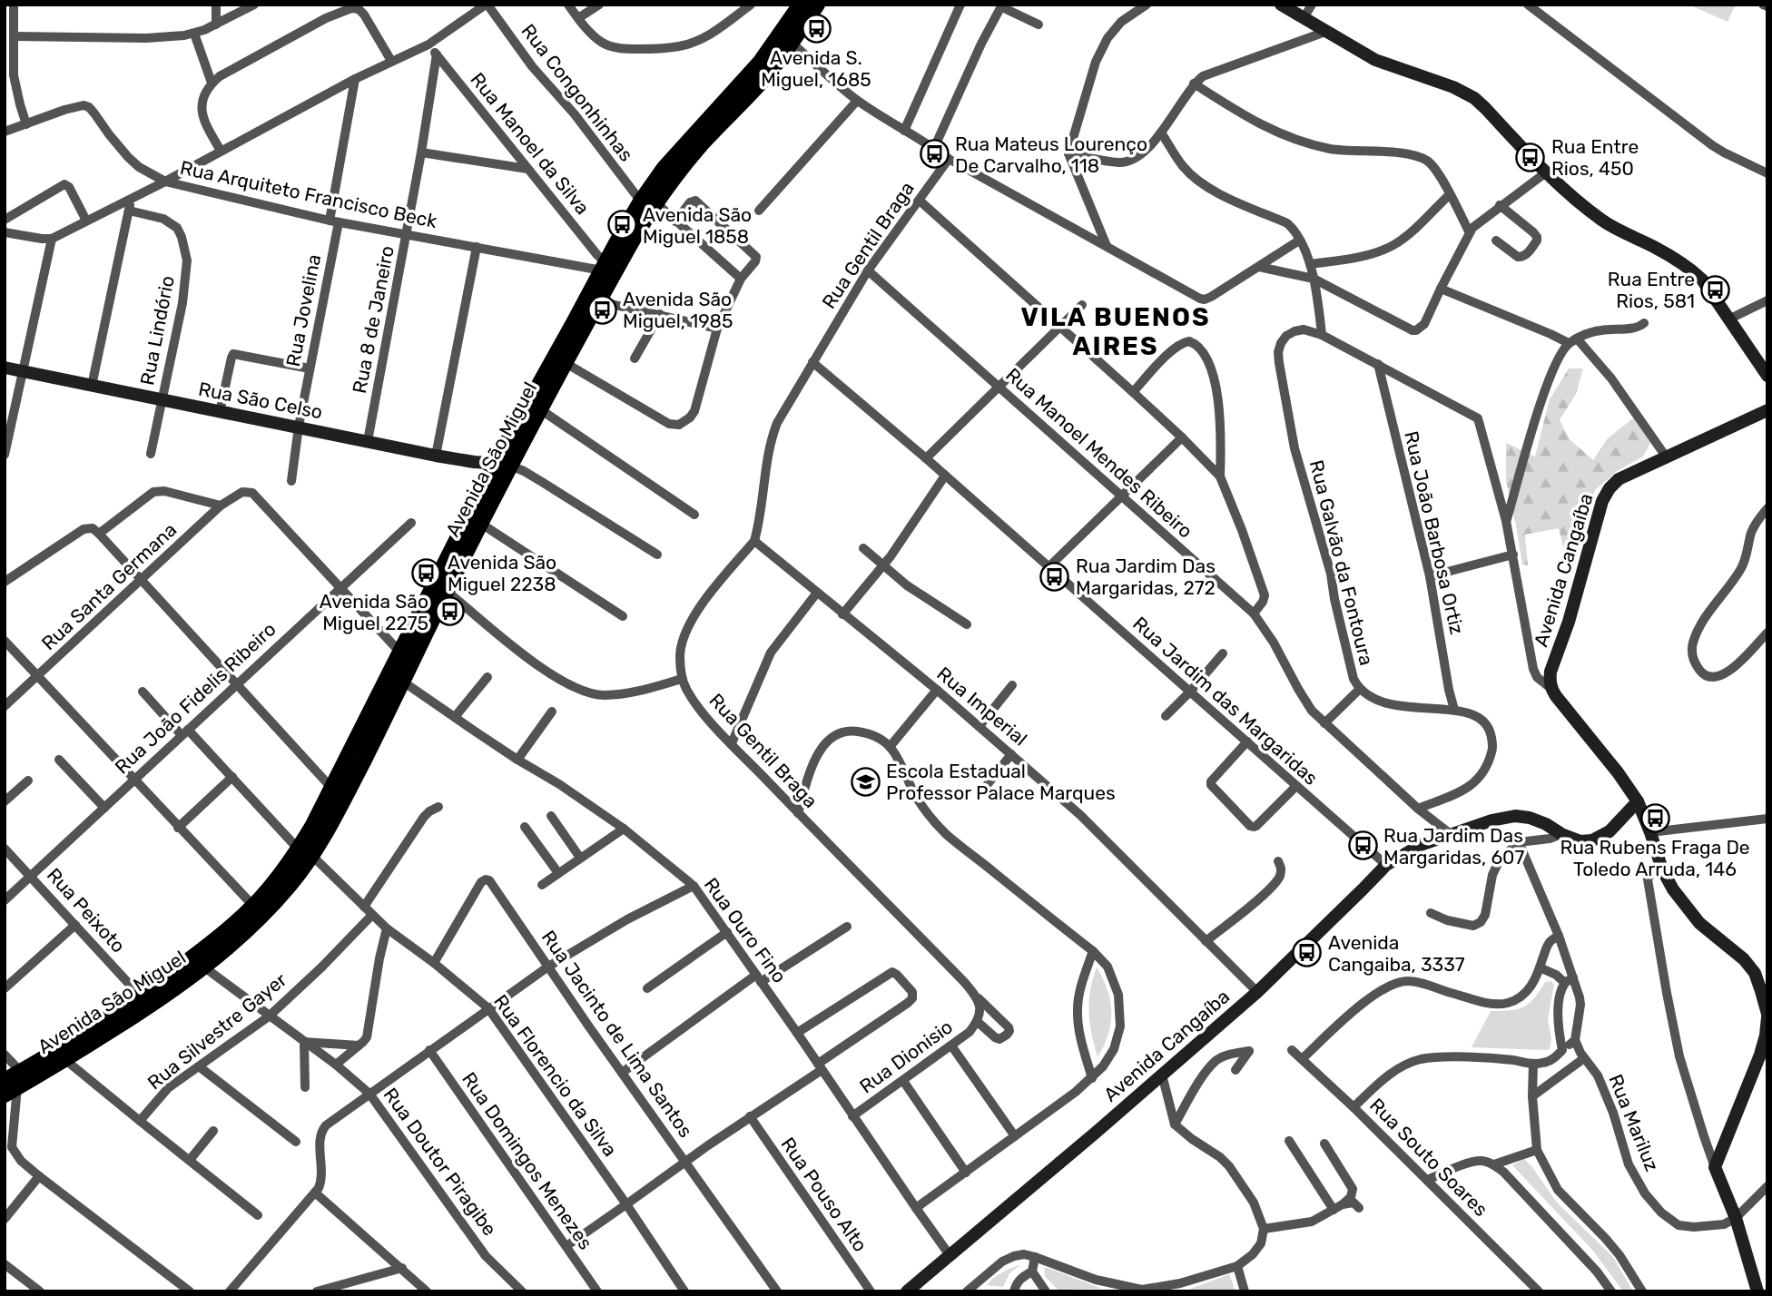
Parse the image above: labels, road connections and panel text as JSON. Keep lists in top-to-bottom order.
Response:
{
  "streets": {
    "main road": ["Avenida São Miguel"],
    "street": [
      "Rua Congonhinhas",
      "Rua Manoel da Silva",
      "Rua Arquiteto Francisco Beck",
      "Rua Gentil Braga",
      "Rua Jovelina",
      "Rua 8 de Janeiro",
      "Rua Lindório",
      "Rua São Celso",
      "Rua Manoel Mendes Ribeiro",
      "Rua João Barbosa Ortiz",
      "Rua Galvão da Fontoura",
      "Avenida Cangaíba",
      "Rua Santa Germana",
      "Rua João Fidelis Ribeiro",
      "Rua Jardim das Margaridas",
      "Rua Imperial",
      "Rua Peixoto",
      "Rua Ouro Fino",
      "Rua Silvestre Gayer",
      "Rua Jacinto de Lima Santos",
      "Rua Dionisio",
      "Rua Florencio da Silva",
      "Rua Mariluz",
      "Rua Souto Soares",
      "Rua Domingos Menezes",
      "Rua Doutor Piragibe",
      "Rua Pouso Alto"
    ]
  },
  "crossings": [
    ["Rua Congonhinhas", "Avenida São Miguel"],
    ["Rua Manoel da Silva", "Rua Arquiteto Francisco Beck"],
    ["Rua Manoel da Silva", "Rua 8 de Janeiro"],
    ["Rua Manoel da Silva", "Avenida São Miguel"],
    ["Rua Arquiteto Francisco Beck", "Rua Jovelina"],
    ["Rua Arquiteto Francisco Beck", "Rua 8 de Janeiro"],
    ["Rua Arquiteto Francisco Beck", "Avenida São Miguel"],
    ["Rua Gentil Braga", "Rua Manoel Mendes Ribeiro"],
    ["Rua Gentil Braga", "Rua Jardim das Margaridas"],
    ["Rua Gentil Braga", "Rua Imperial"],
    ["Rua Gentil Braga", "Rua Dionisio"],
    ["Rua Jovelina", "Rua São Celso"],
    ["Rua 8 de Janeiro", "Rua São Celso"],
    ["Rua Lindório", "Rua São Celso"],
    ["Rua São Celso", "Avenida São Miguel"],
    ["Rua Manoel Mendes Ribeiro", "Rua Galvão da Fontoura"],
    ["Rua Manoel Mendes Ribeiro", "Avenida Cangaíba"],
    ["Avenida São Miguel", "Rua Peixoto"],
    ["Avenida São Miguel", "Rua Ouro Fino"],
    ["Avenida São Miguel", "Rua Florencio da Silva"],
    ["Avenida São Miguel", "Rua Doutor Piragibe"],
    ["Rua João Barbosa Ortiz", "Rua Galvão da Fontoura"],
    ["Avenida Cangaíba", "Rua Jardim das Margaridas"],
    ["Avenida Cangaíba", "Rua Imperial"],
    ["Avenida Cangaíba", "Rua Ouro Fino"],
    ["Rua Santa Germana", "Rua João Fidelis Ribeiro"],
    ["Rua João Fidelis Ribeiro", "Rua Peixoto"],
    ["Rua João Fidelis Ribeiro", "Rua Florencio da Silva"],
    ["Rua Ouro Fino", "Rua Dionisio"],
    ["Rua Silvestre Gayer", "Rua Florencio da Silva"],
    ["Rua Silvestre Gayer", "Rua Doutor Piragibe"],
    ["Rua Jacinto de Lima Santos", "Rua Florencio da Silva"]
  ],
  "districts": ["VILA BUENOS AIRES"],
  "places": {
    "bus stop": [
      "Avenida S. Miguel, 1685",
      "Rua Mateus Lourenço De Carvalho, 118",
      "Rua Entre Rios, 450",
      "Avenida São Miguel 1858",
      "Rua Entre Rios, 581",
      "Avenida São Miguel, 1985",
      "Avenida São Miguel 2238",
      "Rua Jardim Das Margaridas, 272",
      "Avenida São Miguel 2275",
      "Rua Rubens Fraga De Toledo Arruda, 146",
      "Rua Jardim Das Margaridas, 607",
      "Avenida Cangaiba, 3337"
    ],
    "school or university": ["Escola Estadual Professor Palace Marques"]
  }
}
